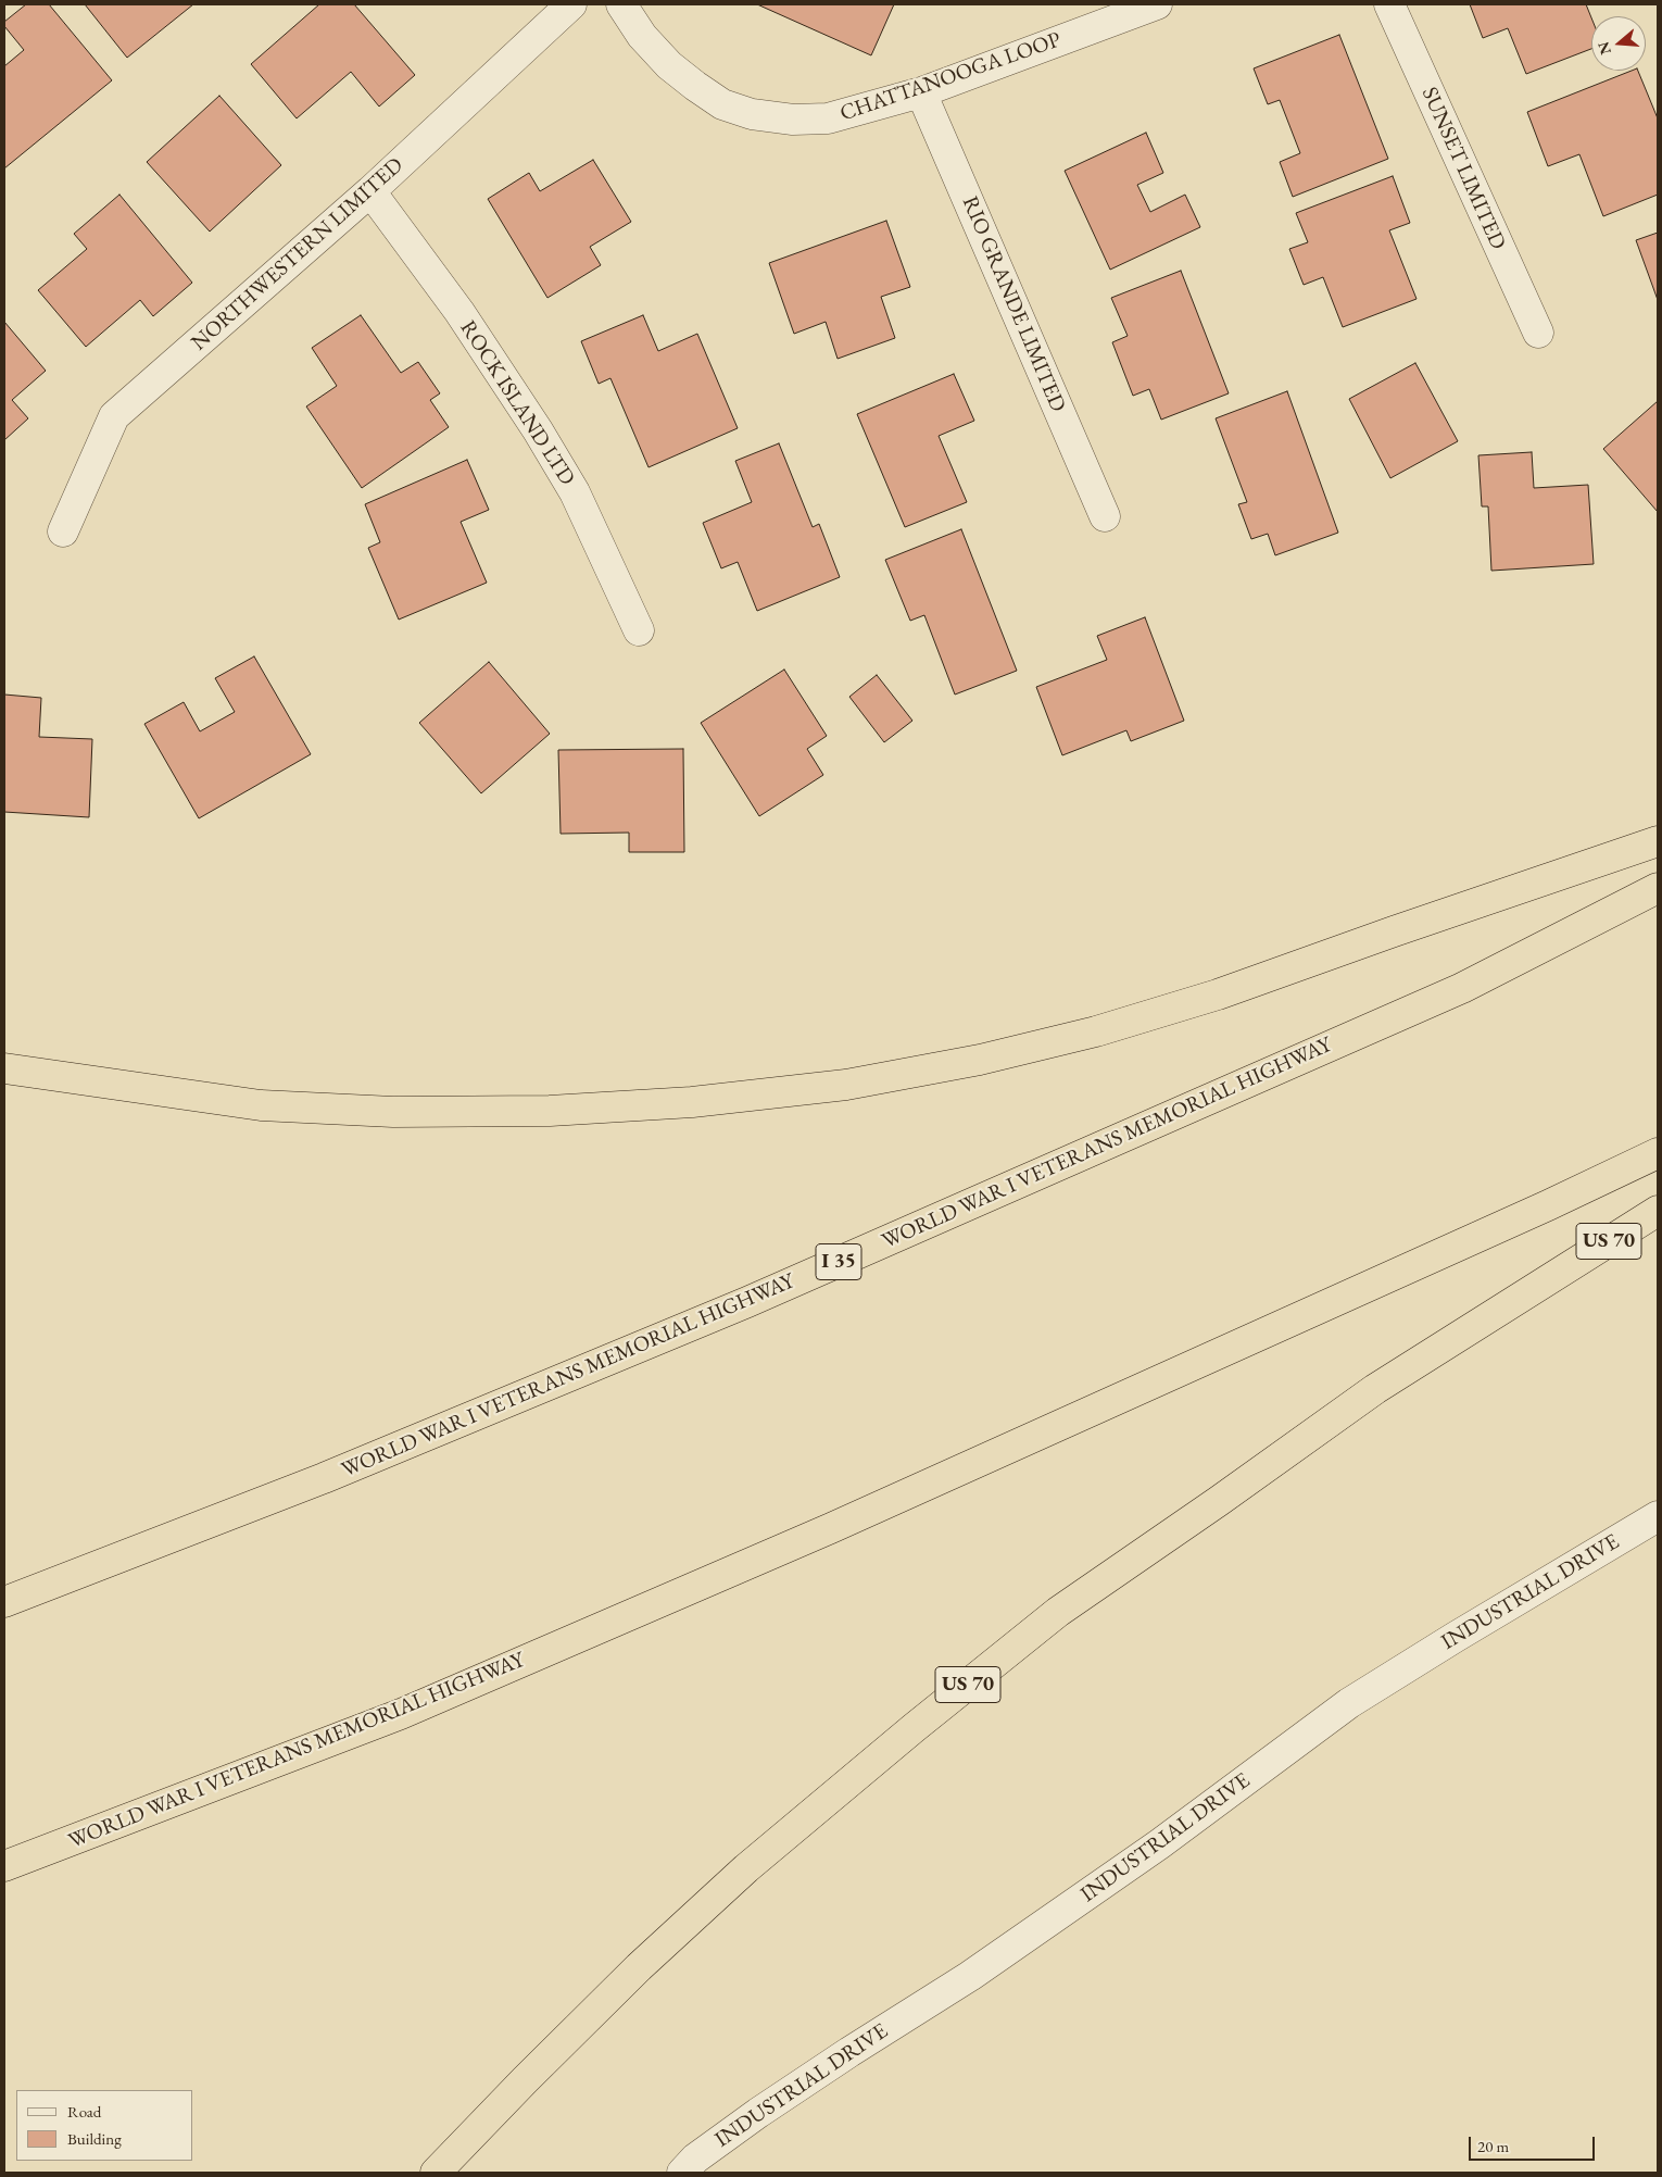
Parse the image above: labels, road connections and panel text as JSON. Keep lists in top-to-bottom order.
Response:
{
  "streets": {
    "highway": ["WORLD WAR I VETERANS MEMORIAL HIGHWAY", "US 70", "I 35"],
    "street": [
      "CHATTANOOGA LOOP",
      "SUNSET LIMITED",
      "NORTHWESTERN LIMITED",
      "RIO GRANDE LIMITED",
      "ROCK ISLAND LTD",
      "INDUSTRIAL DRIVE"
    ]
  },
  "crossings": [
    ["CHATTANOOGA LOOP", "RIO GRANDE LIMITED"],
    ["NORTHWESTERN LIMITED", "ROCK ISLAND LTD"]
  ],
  "legend": ["Road", "Building"],
  "scale_bar": "20 m",
  "north": "left"
}
